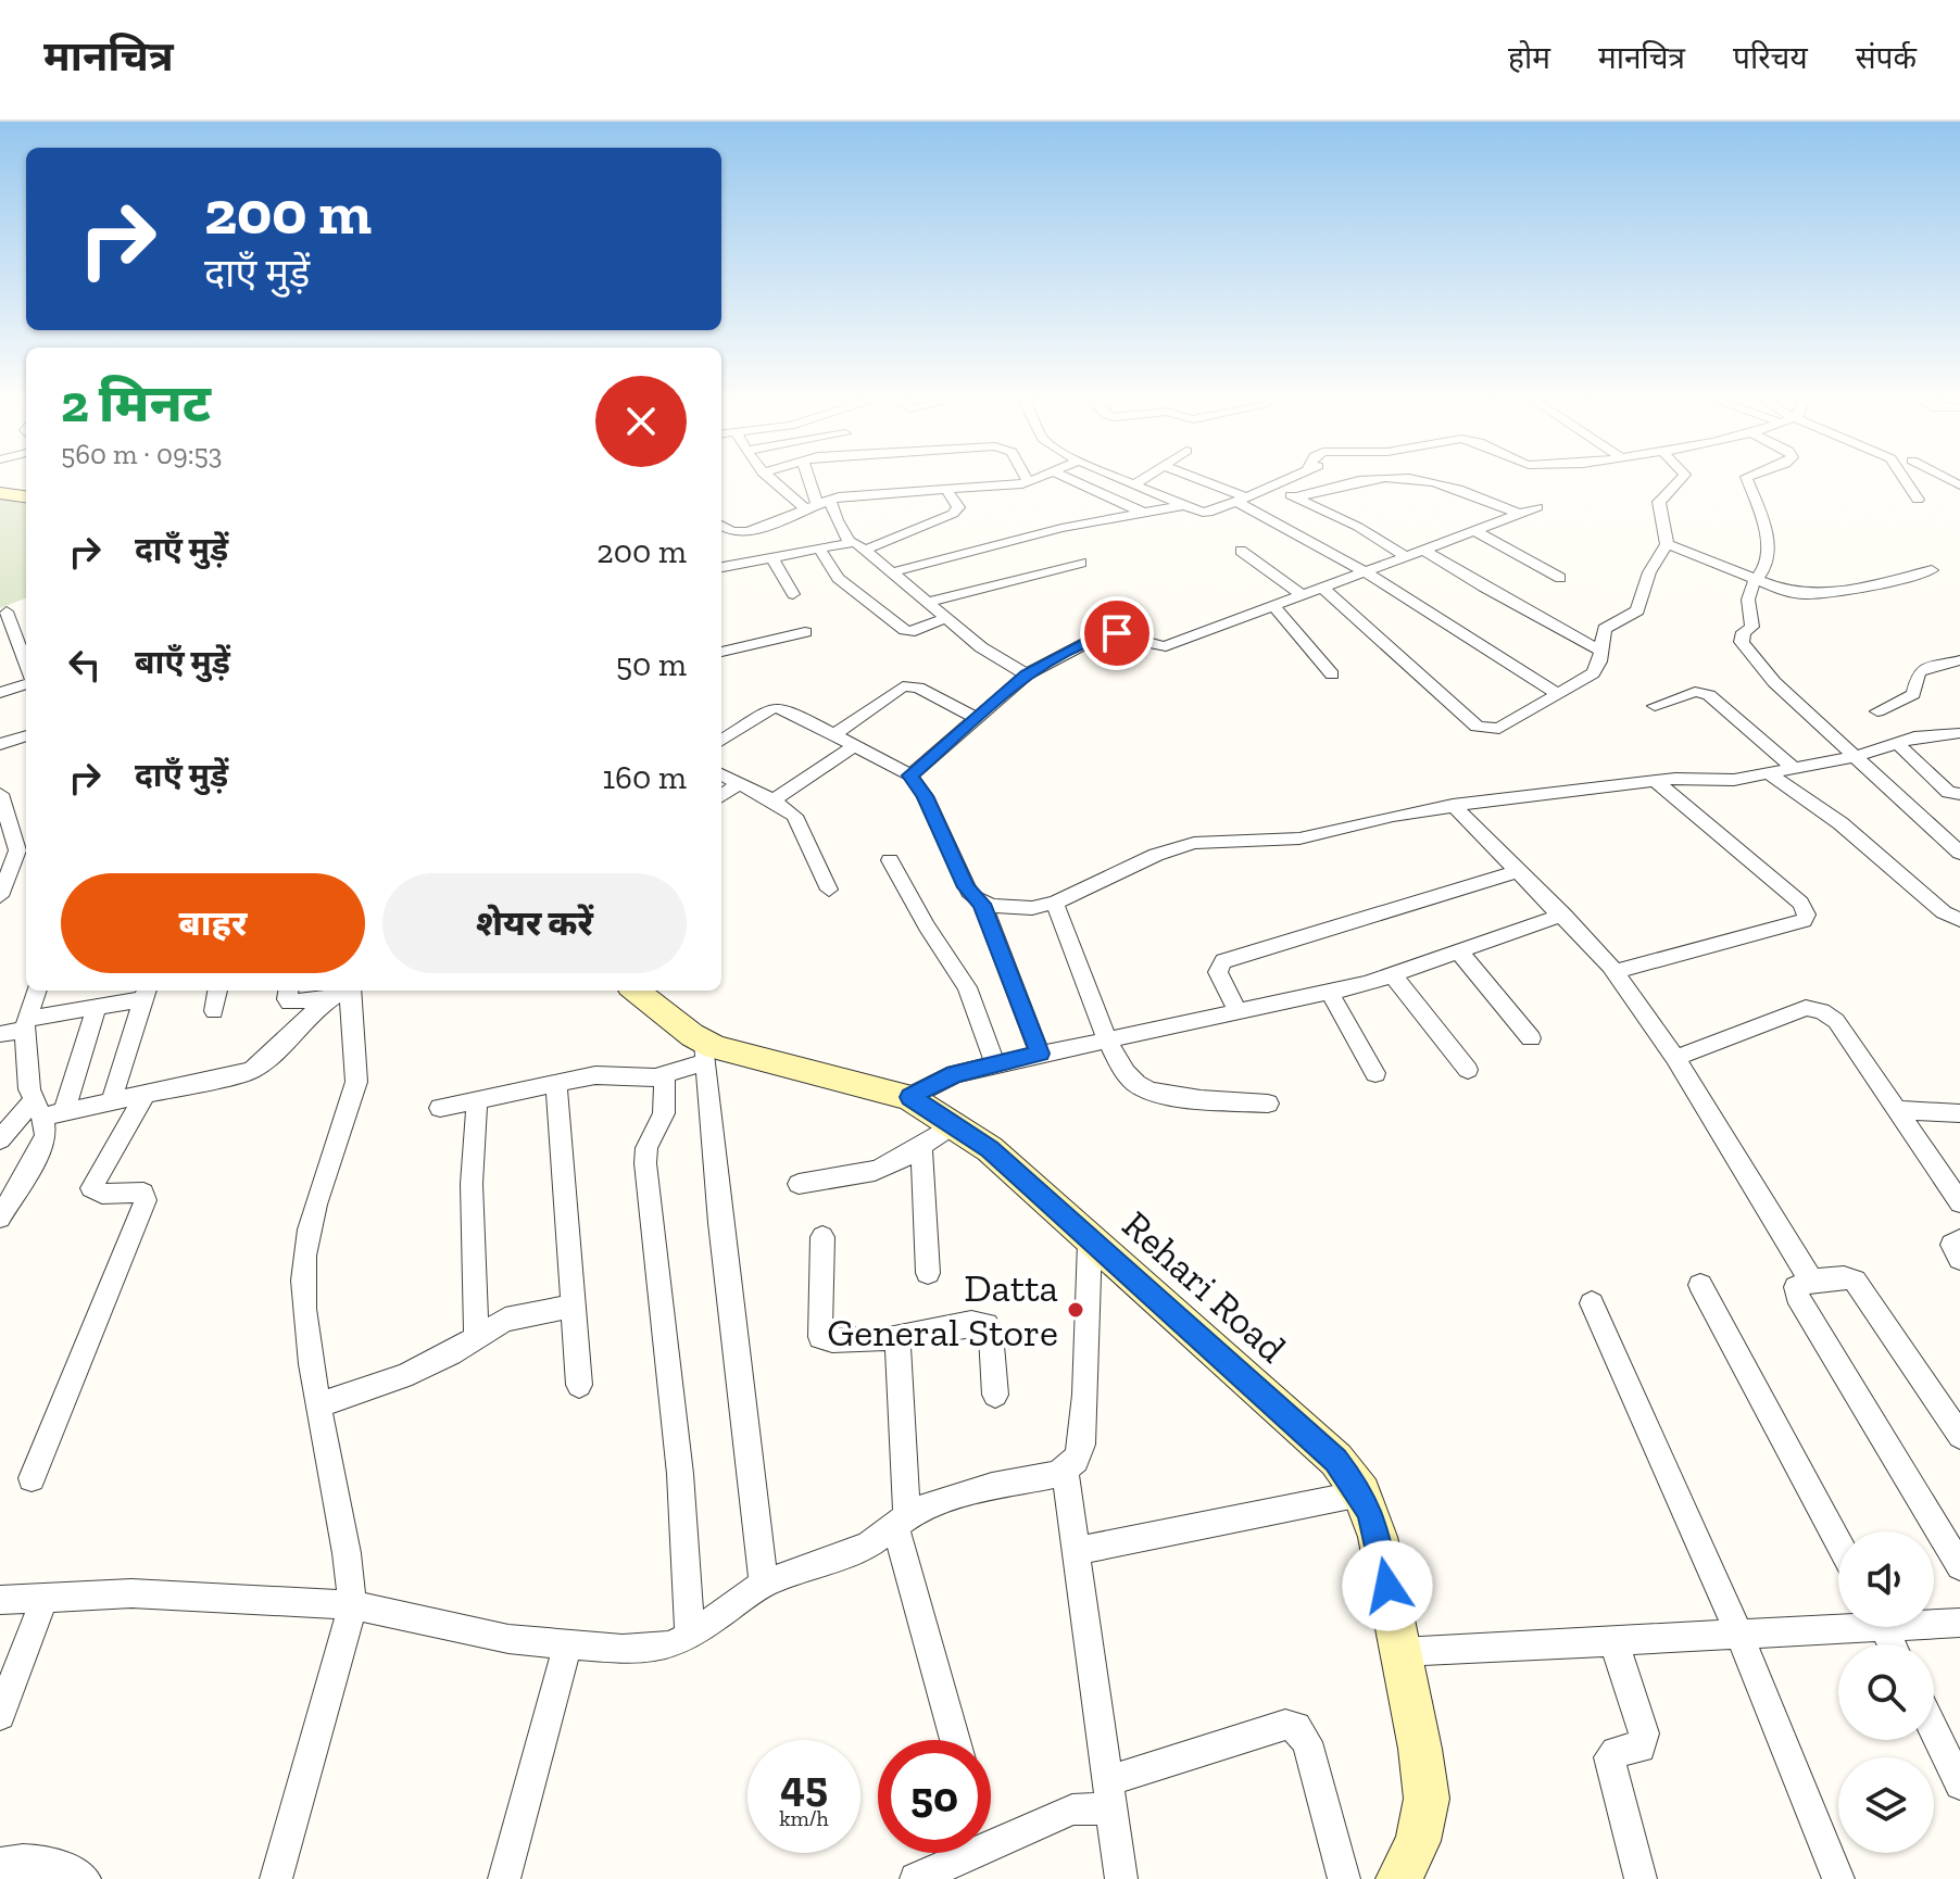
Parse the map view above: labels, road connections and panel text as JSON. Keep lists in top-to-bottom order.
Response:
{
  "streets": {
    "main road": ["Rehari Road"]
  },
  "places": ["Datta General Store"],
  "page": {
    "header": "मानचित्र",
    "nav": [
      "होम",
      "मानचित्र",
      "परिचय",
      "संपर्क"
    ],
    "turn": ["200 m", "दाएँ मुड़ें"],
    "heading": ["2 मिनट", "560 m · 09:53"],
    "list": [
      {
        "name": "दाएँ मुड़ें",
        "value": "200 m"
      },
      {
        "name": "बाएँ मुड़ें",
        "value": "50 m"
      },
      {
        "name": "दाएँ मुड़ें",
        "value": "160 m"
      }
    ],
    "buttons": ["बाहर", "शेयर करें"],
    "speed": "45 km/h",
    "limit": "50"
  }
}
